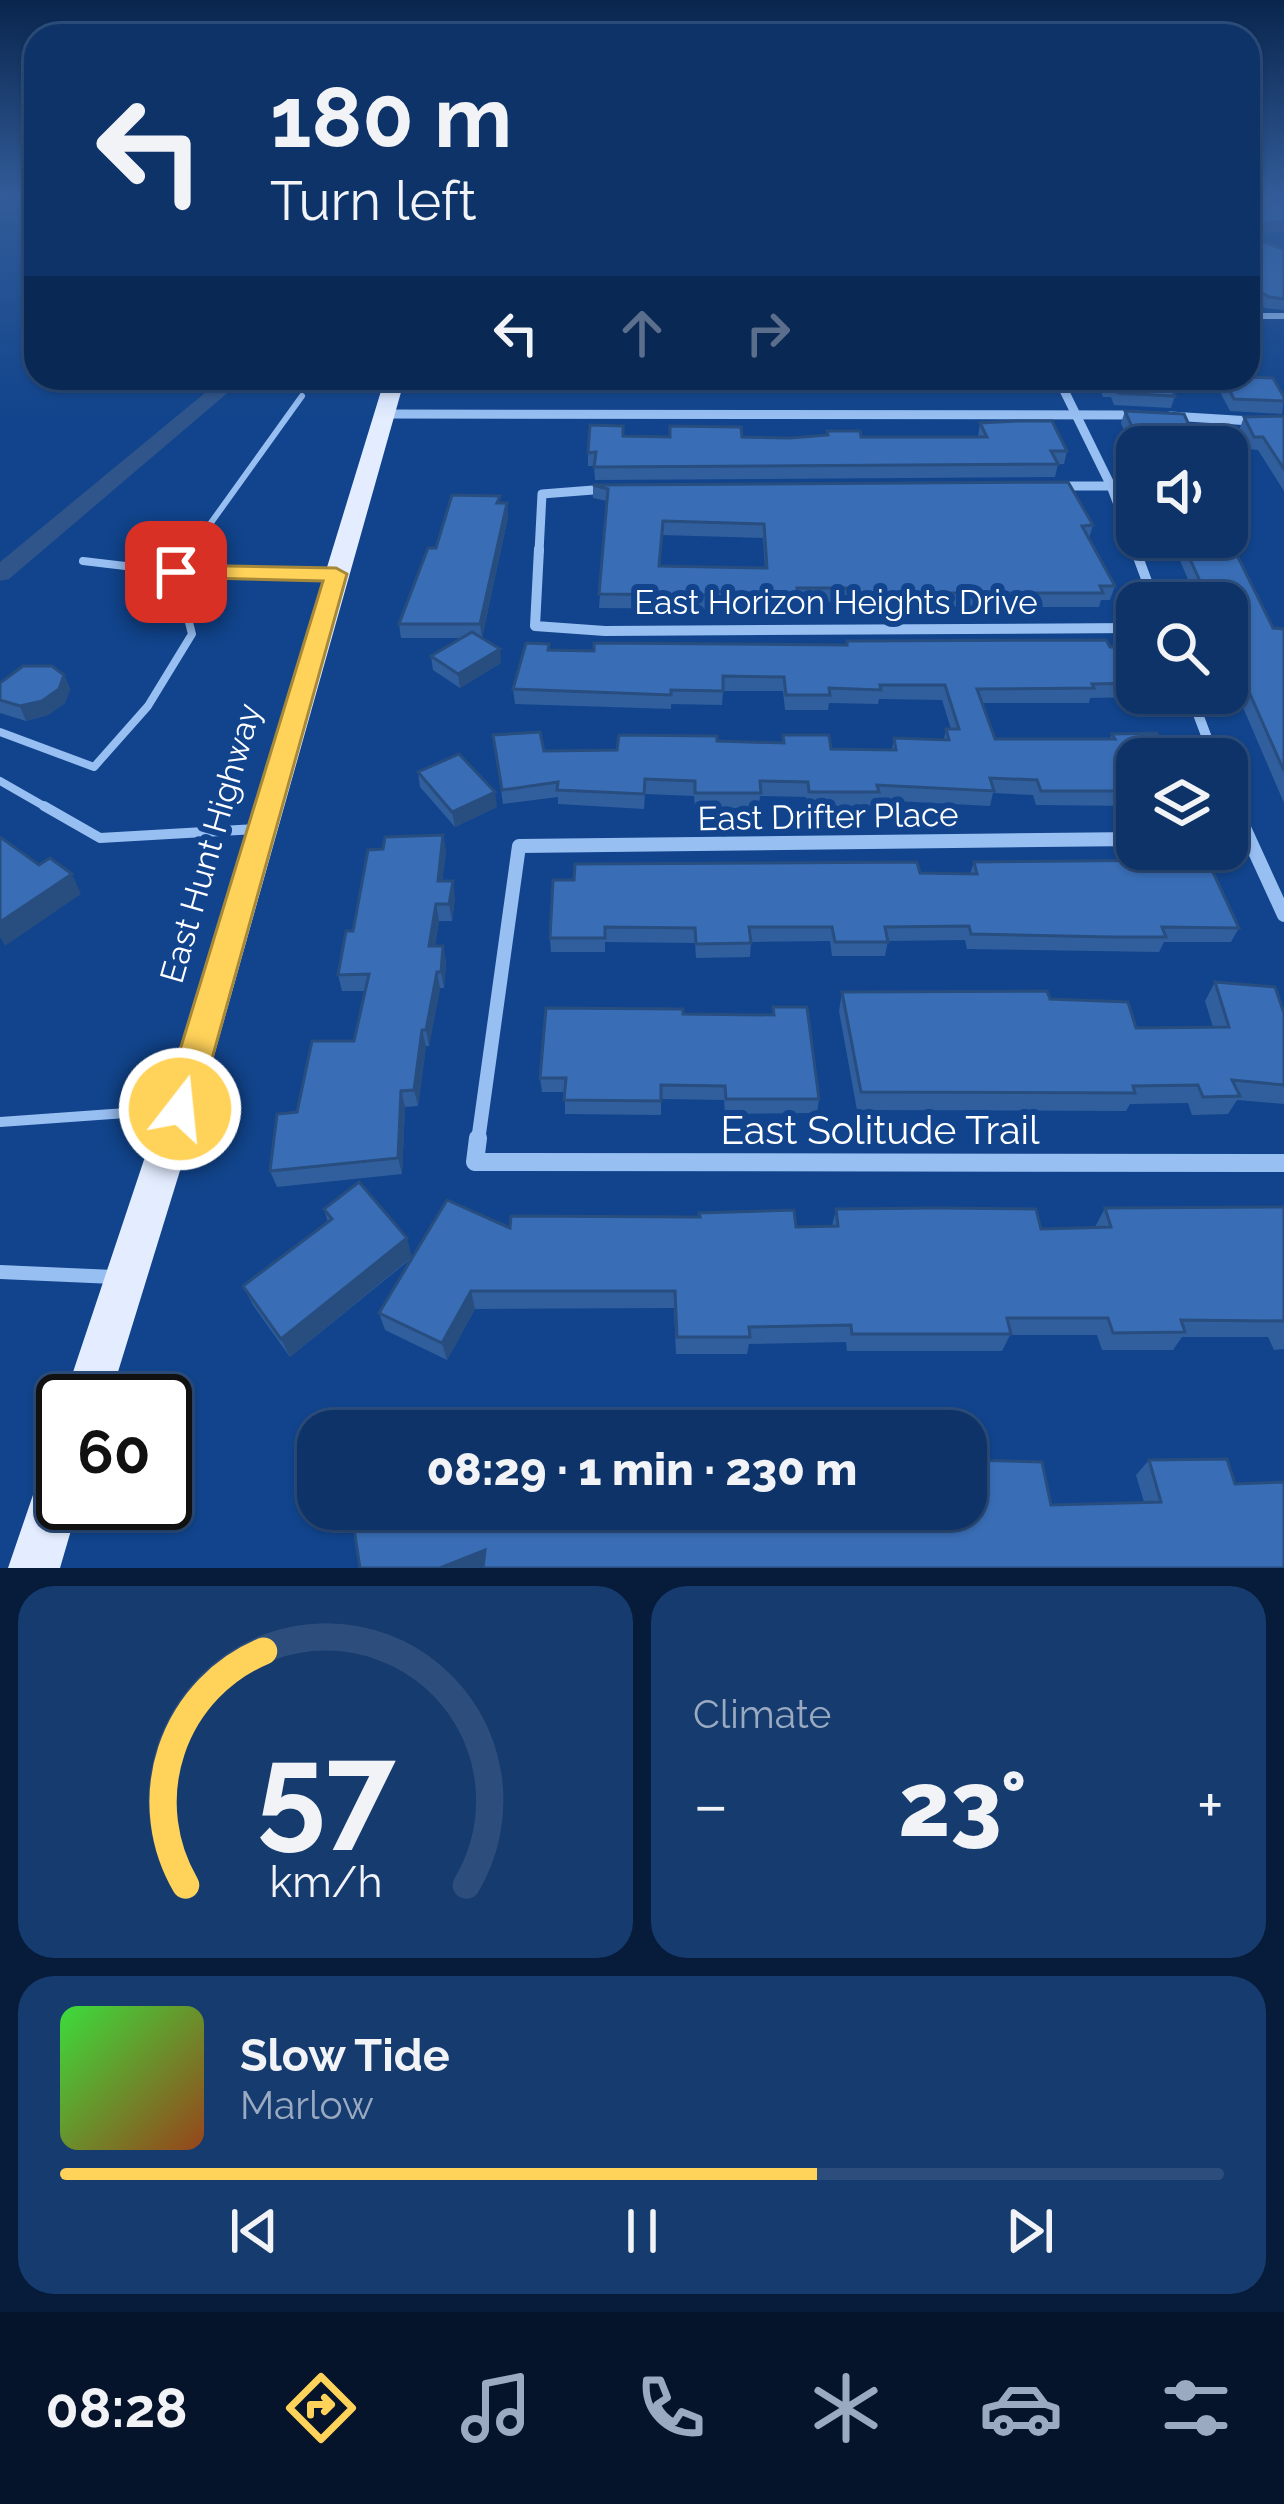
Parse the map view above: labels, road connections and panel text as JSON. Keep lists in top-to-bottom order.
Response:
{
  "streets": {
    "main road": ["East Hunt Highway"],
    "street": ["East Horizon Heights Drive", "East Drifter Place", "East Solitude Trail"]
  },
  "crossings": [
    ["East Drifter Place", "East Solitude Trail"]
  ],
  "page": {
    "turn": ["180 m", "Turn left"],
    "limit": "60",
    "trip": "08:29 · 1 min · 230 m",
    "tile": "Climate",
    "heat": ["−", "23°", "+"],
    "song": ["Slow Tide", "Marlow"],
    "tabs": "08:28",
    "gauge": ["57", "km/h"]
  }
}
